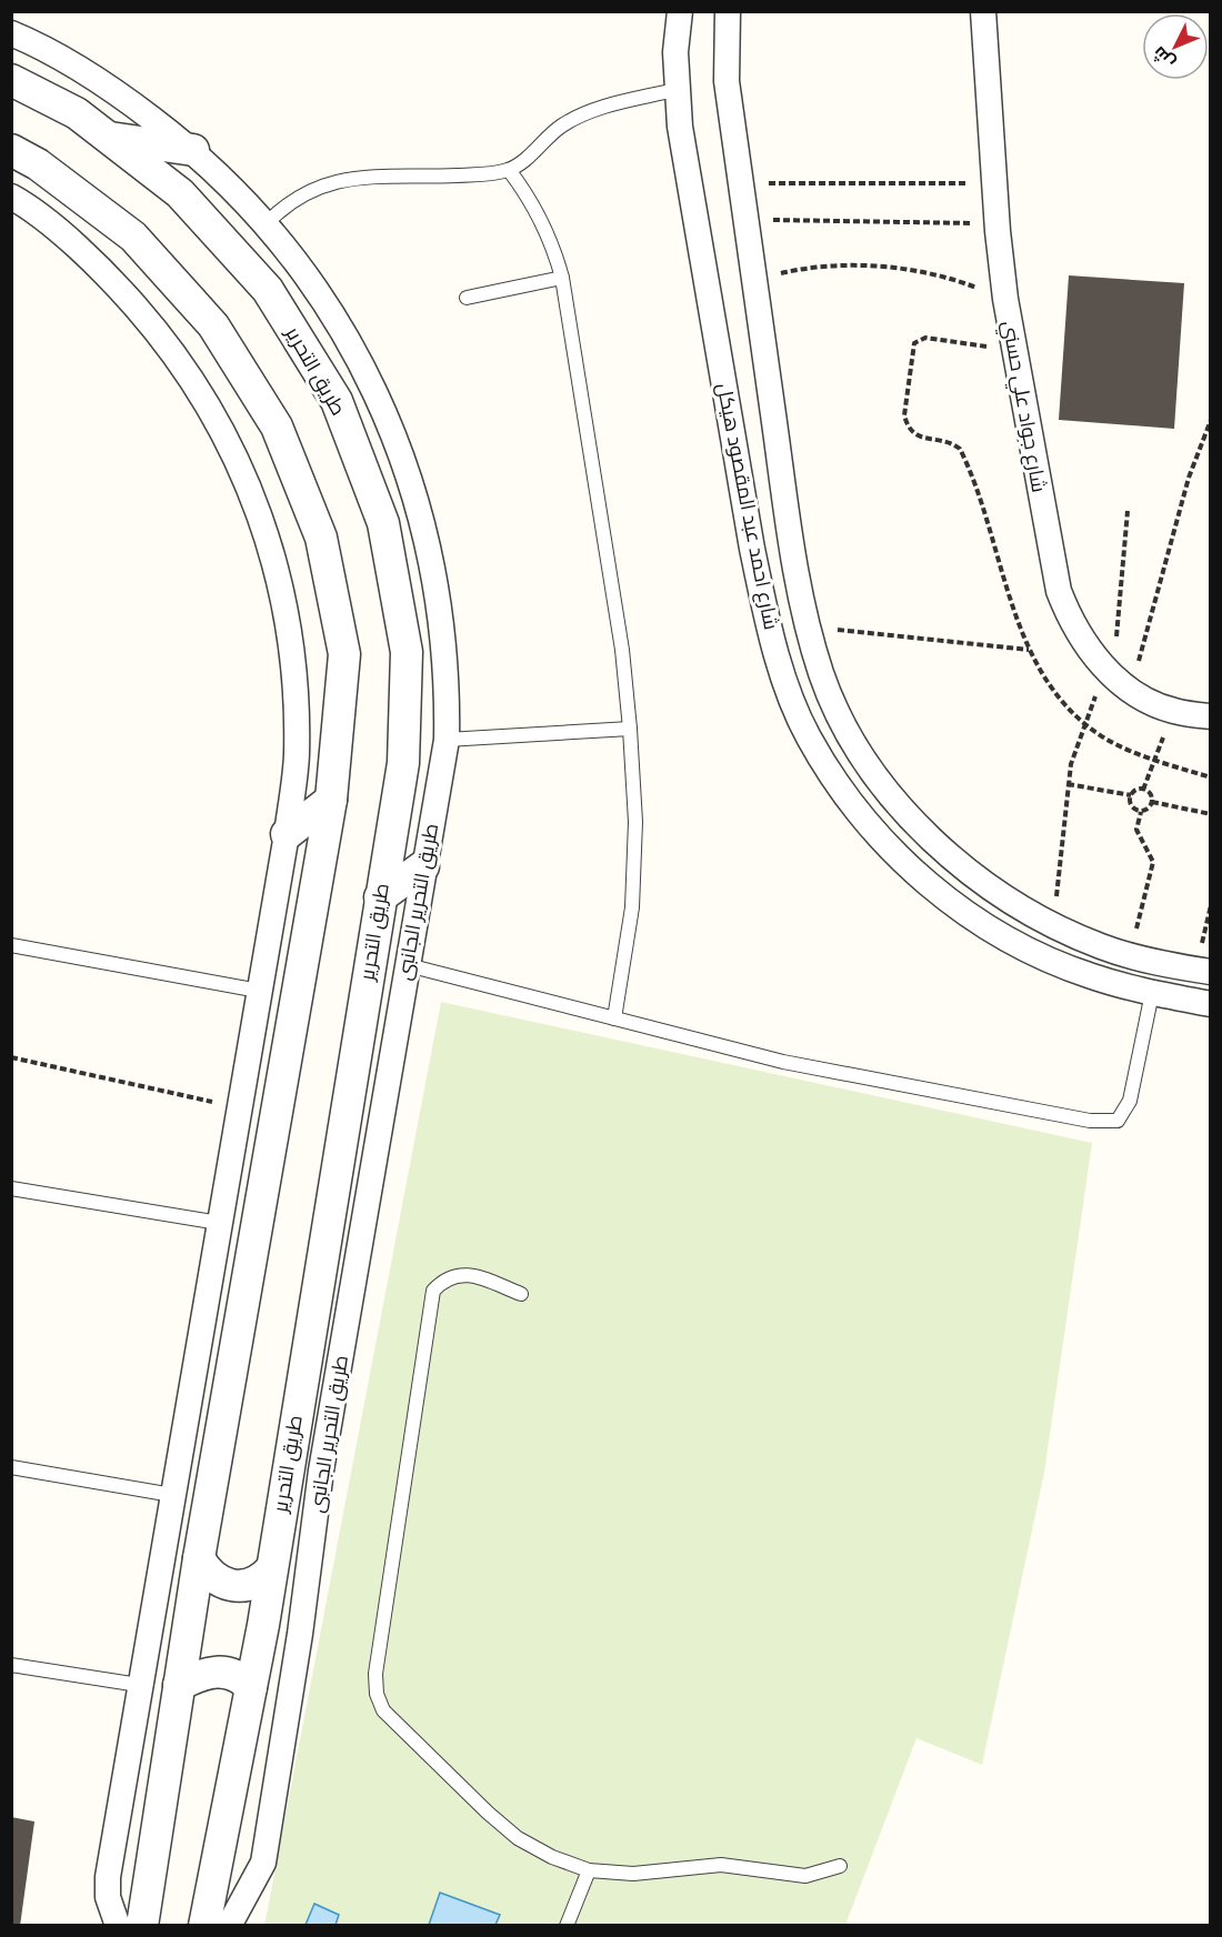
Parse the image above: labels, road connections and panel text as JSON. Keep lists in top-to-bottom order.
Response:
{
  "streets": {
    "street": [
      "طريق التحرير",
      "شارع جواد علي حسني",
      "شارع احمد عبد المقصود هيكل",
      "طريق التحرير الجانبى"
    ]
  },
  "north": "bottom left"
}
